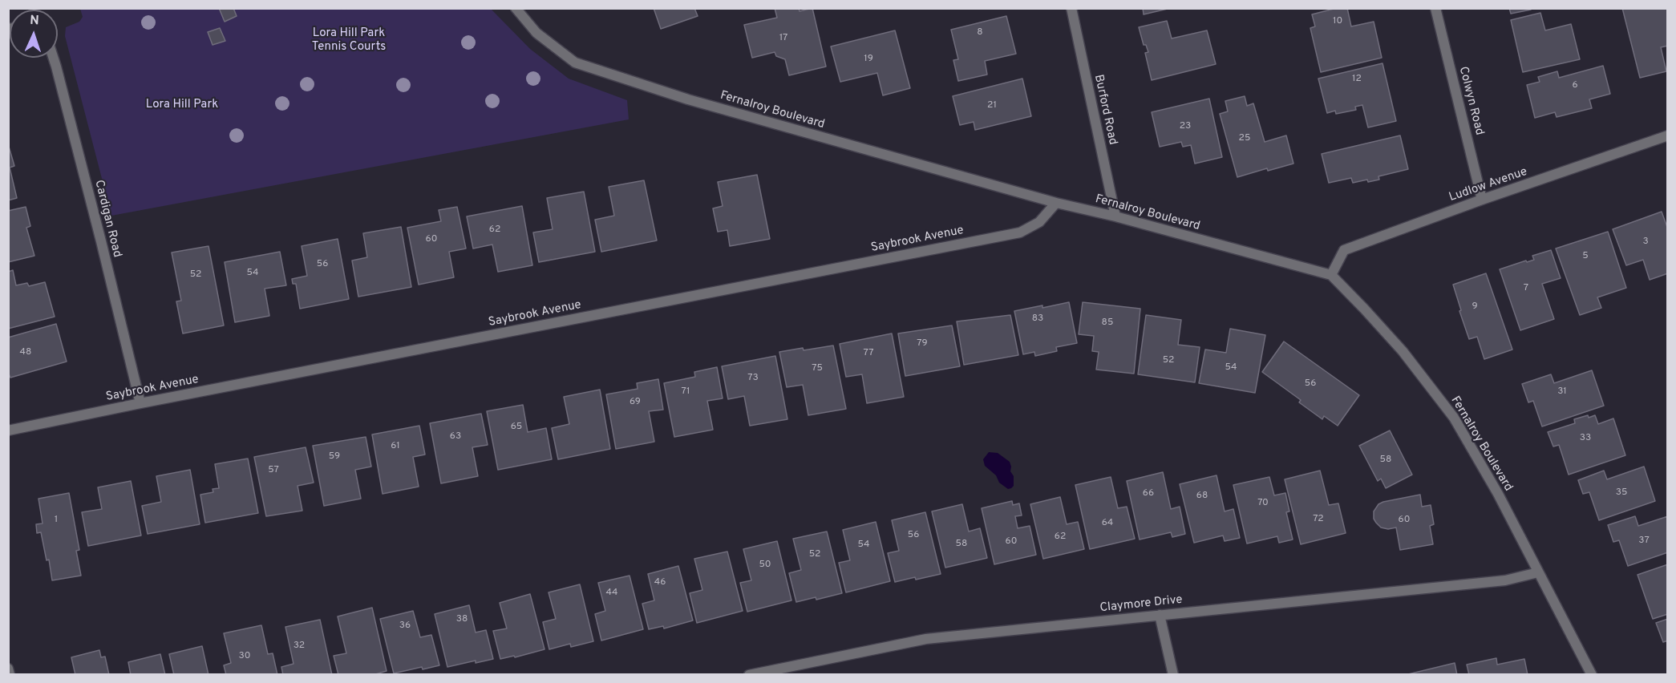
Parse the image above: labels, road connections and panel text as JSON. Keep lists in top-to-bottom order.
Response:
{
  "streets": {
    "street": [
      "Colwyn Road",
      "Burford Road",
      "Fernalroy Boulevard",
      "Ludlow Avenue",
      "Cardigan Road",
      "Saybrook Avenue",
      "Claymore Drive"
    ]
  },
  "crossings": [
    ["Colwyn Road", "Ludlow Avenue"],
    ["Burford Road", "Fernalroy Boulevard"],
    ["Fernalroy Boulevard", "Ludlow Avenue"],
    ["Fernalroy Boulevard", "Saybrook Avenue"],
    ["Fernalroy Boulevard", "Claymore Drive"],
    ["Cardigan Road", "Saybrook Avenue"]
  ],
  "parks": ["Lora Hill Park Tennis Courts", "Lora Hill Park"],
  "house_numbers": [
    "10",
    "8",
    "17",
    "19",
    "12",
    "6",
    "21",
    "23",
    "25",
    "62",
    "60",
    "3",
    "5",
    "56",
    "54",
    "52",
    "7",
    "9",
    "83",
    "85",
    "79",
    "48",
    "77",
    "52",
    "54",
    "75",
    "73",
    "56",
    "71",
    "31",
    "69",
    "65",
    "63",
    "33",
    "61",
    "59",
    "58",
    "57",
    "35",
    "66",
    "68",
    "70",
    "72",
    "1",
    "60",
    "64",
    "56",
    "62",
    "37",
    "60",
    "58",
    "54",
    "52",
    "50",
    "46",
    "44",
    "38",
    "36",
    "32",
    "30"
  ],
  "north": "top"
}
